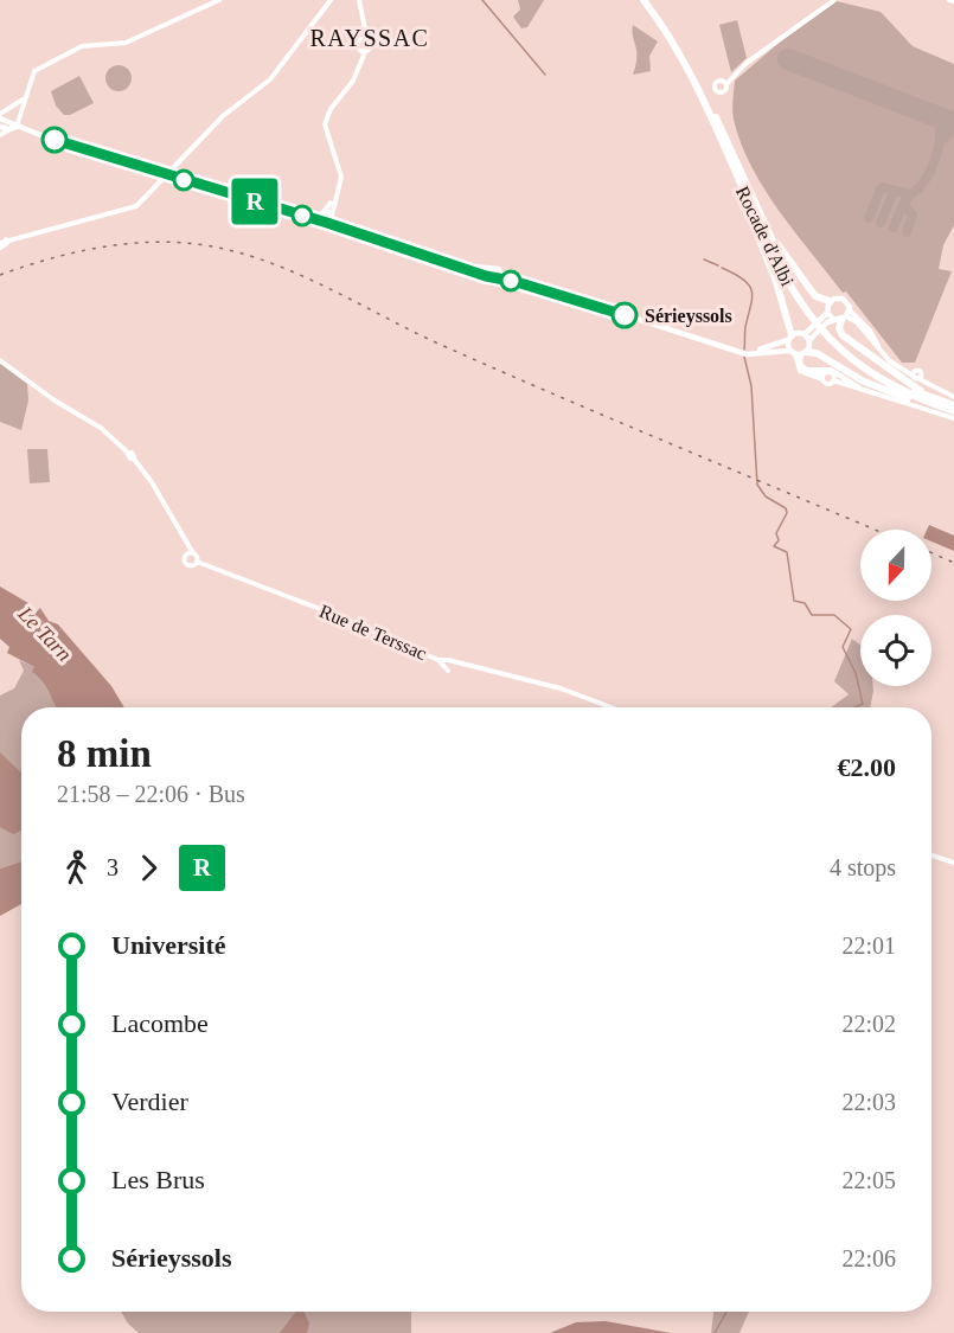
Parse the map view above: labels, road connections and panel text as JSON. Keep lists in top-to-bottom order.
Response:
{
  "streets": {
    "highway": ["Rocade d'Albi"],
    "street": ["Rue de Terssac"]
  },
  "districts": ["RAYSSAC"],
  "water": ["Le Tarn"],
  "places": ["Sérieyssols"],
  "lines": ["bus line R"],
  "north": "bottom",
  "page": {
    "on_map": "R",
    "heading": ["8 min", "21:58 – 22:06 · Bus", "€2.00"],
    "legs": ["3", "R", "4 stops"],
    "list": [
      {
        "name": "Université",
        "value": "22:01"
      },
      {
        "name": "Lacombe",
        "value": "22:02"
      },
      {
        "name": "Verdier",
        "value": "22:03"
      },
      {
        "name": "Les Brus",
        "value": "22:05"
      },
      {
        "name": "Sérieyssols",
        "value": "22:06"
      }
    ]
  }
}
